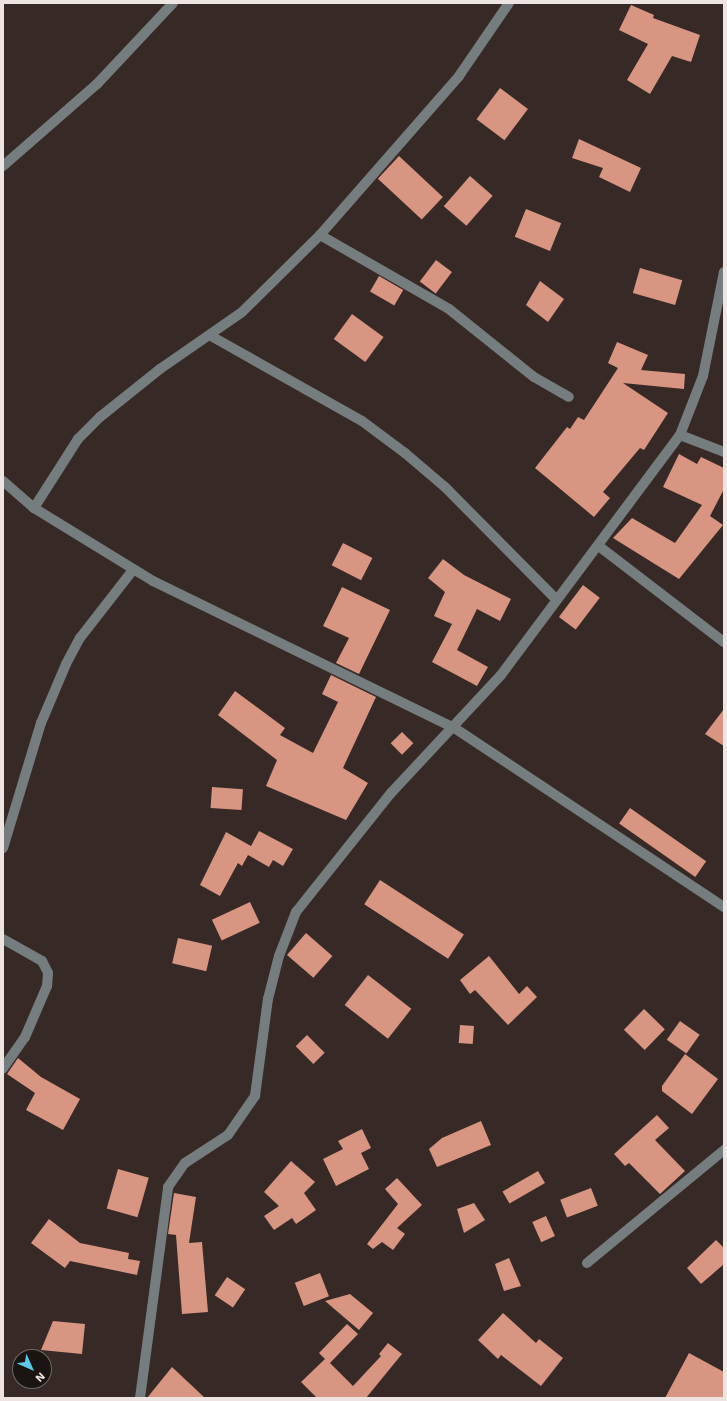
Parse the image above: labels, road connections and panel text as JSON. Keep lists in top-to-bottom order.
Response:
{
  "north": "bottom right"
}
